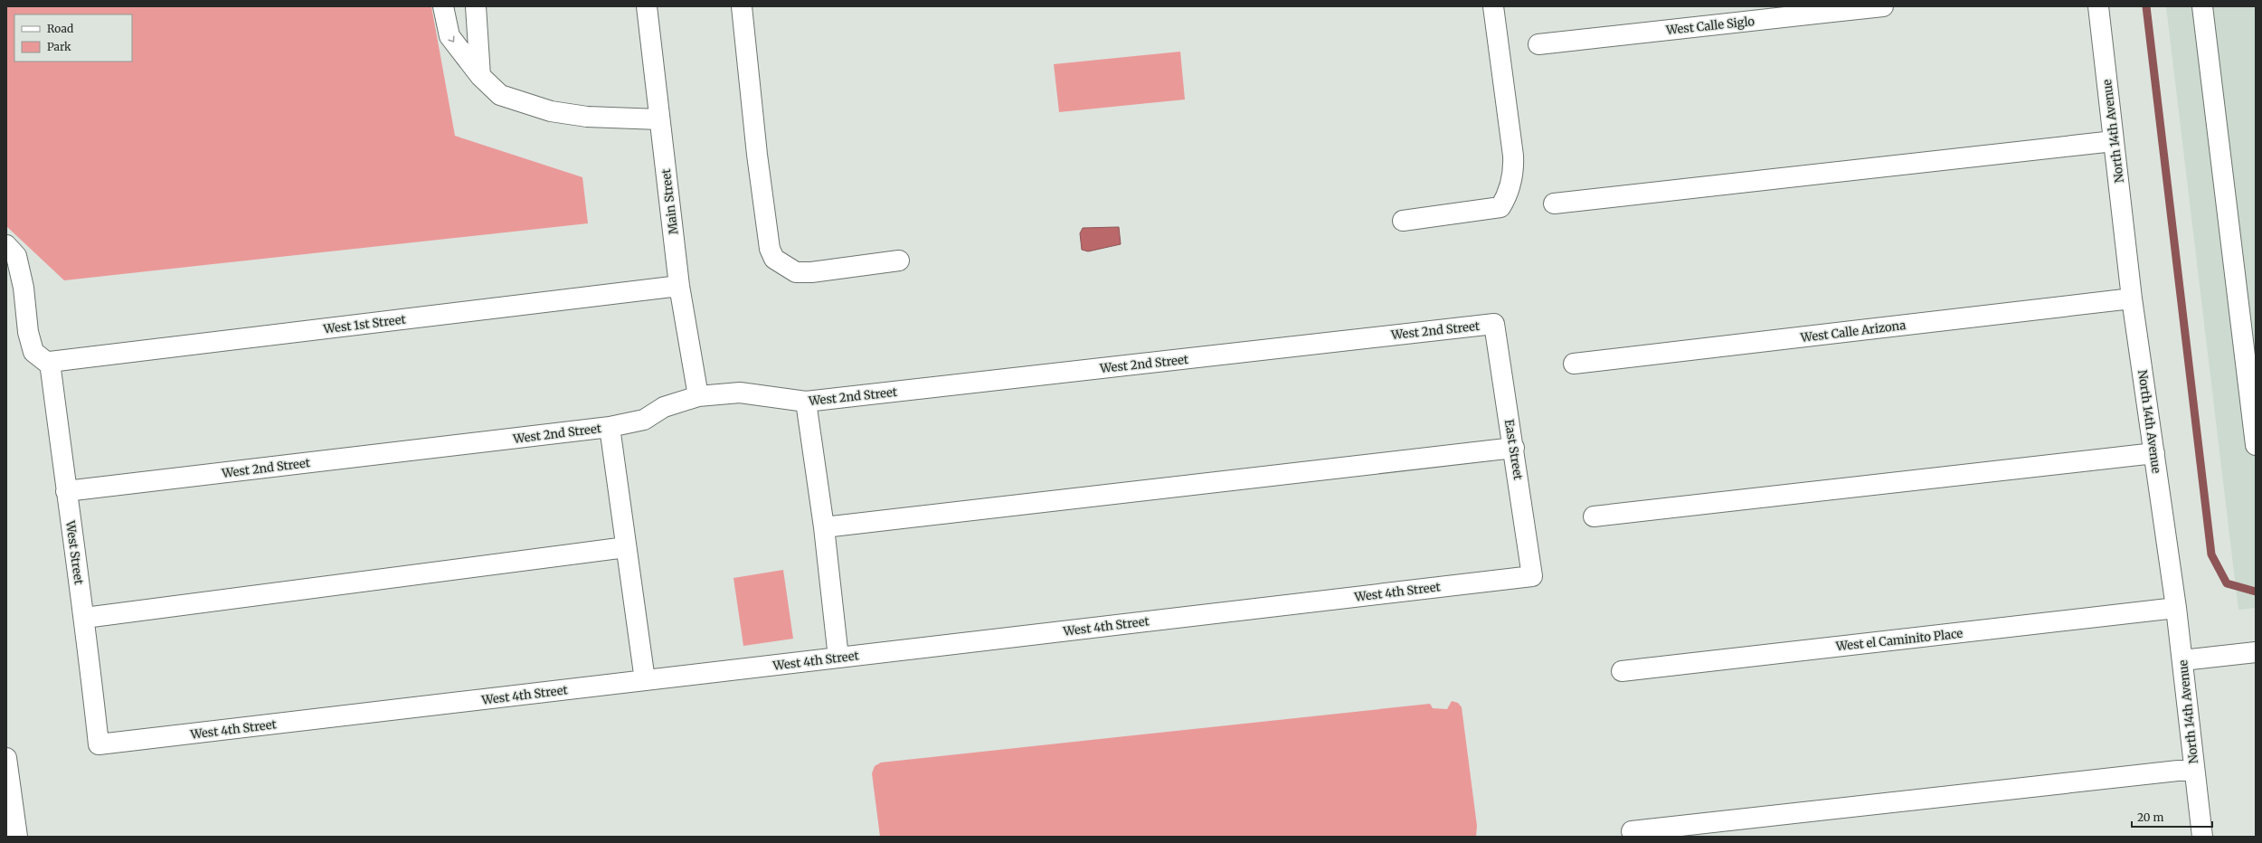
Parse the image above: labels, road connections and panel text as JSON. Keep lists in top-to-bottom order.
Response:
{
  "streets": {
    "street": [
      "West Calle Siglo",
      "North 14th Avenue",
      "Main Street",
      "West 1st Street",
      "West 2nd Street",
      "West Calle Arizona",
      "East Street",
      "West Street",
      "West 4th Street",
      "West el Caminito Place"
    ]
  },
  "crossings": [
    ["North 14th Avenue", "West Calle Arizona"],
    ["North 14th Avenue", "West el Caminito Place"],
    ["Main Street", "West 1st Street"],
    ["Main Street", "West 2nd Street"],
    ["West 1st Street", "West Street"],
    ["West 2nd Street", "East Street"],
    ["West 2nd Street", "West Street"],
    ["East Street", "West 4th Street"],
    ["West Street", "West 4th Street"]
  ],
  "legend": ["Road", "Park"],
  "scale_bar": "20 m"
}
